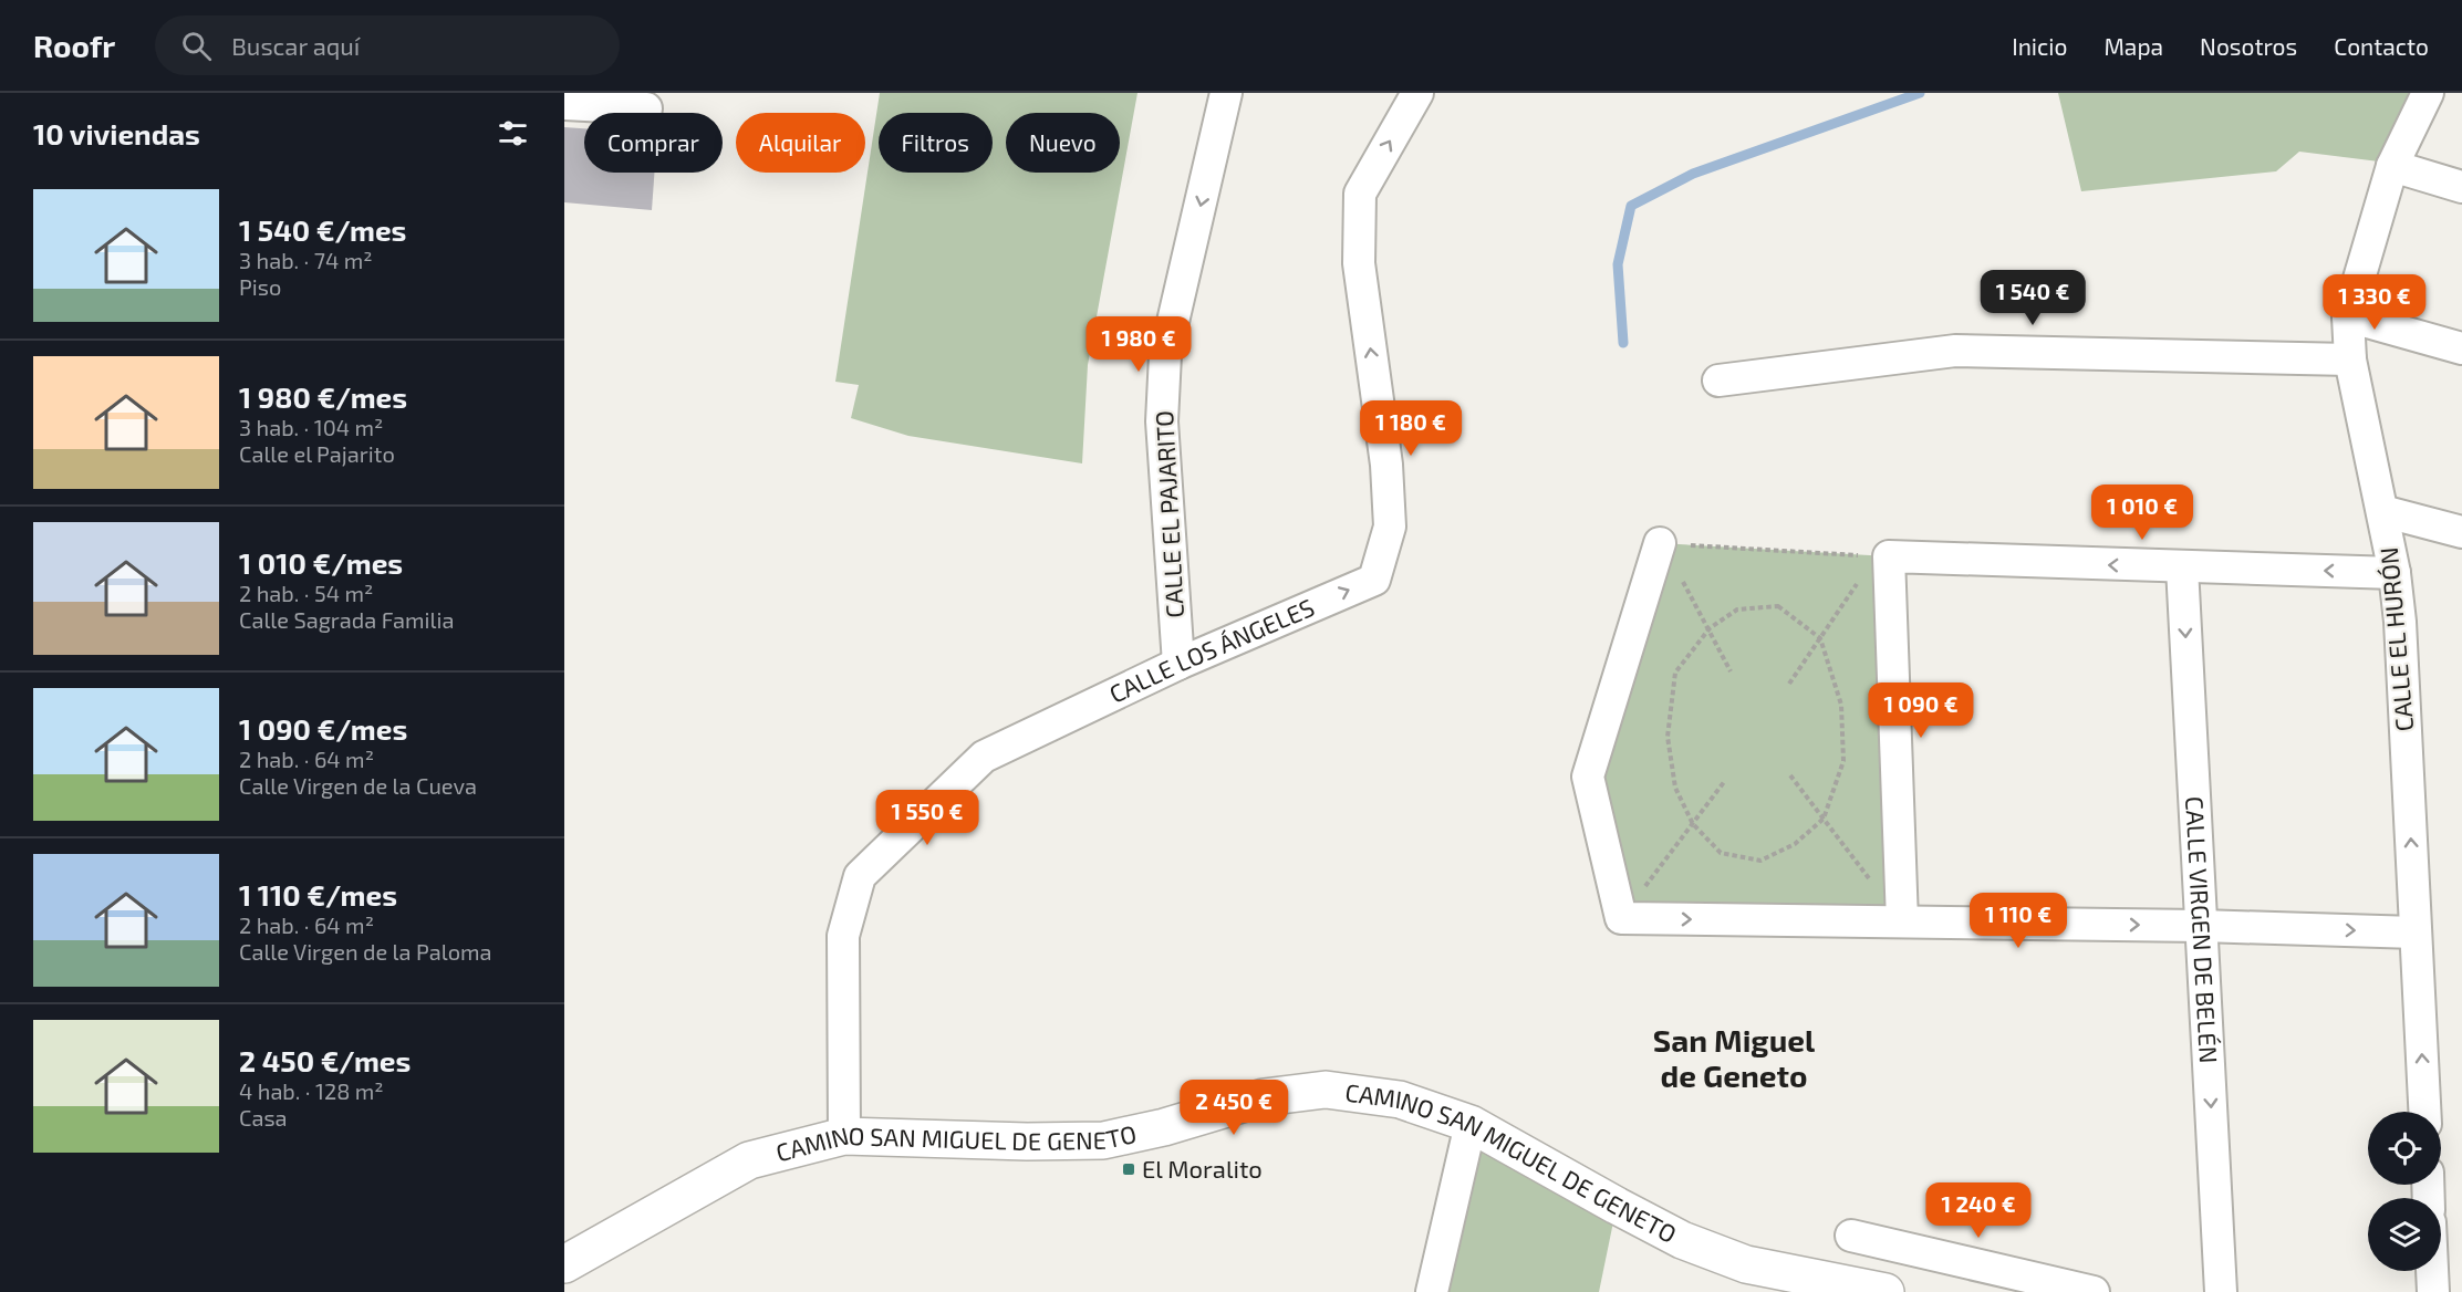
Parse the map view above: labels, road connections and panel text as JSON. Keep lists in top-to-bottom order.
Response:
{
  "streets": {
    "main road": ["CAMINO SAN MIGUEL DE GENETO"],
    "street": [
      "CALLE EL PAJARITO",
      "CALLE EL HURÓN",
      "CALLE LOS ÁNGELES",
      "CALLE VIRGEN DE BELÉN"
    ]
  },
  "crossings": [
    ["CALLE EL PAJARITO", "CALLE LOS ÁNGELES"],
    ["CALLE LOS ÁNGELES", "CAMINO SAN MIGUEL DE GENETO"]
  ],
  "one_way": ["CALLE EL PAJARITO", "CALLE EL HURÓN", "CALLE VIRGEN DE BELÉN"],
  "districts": ["San Miguel de Geneto"],
  "places": {
    "transit": ["El Moralito"]
  },
  "page": {
    "header": "Roofr",
    "search": "Buscar aquí",
    "nav": [
      "Inicio",
      "Mapa",
      "Nosotros",
      "Contacto"
    ],
    "heading": "10 viviendas",
    "chip": [
      "Comprar",
      "Alquilar",
      "Filtros",
      "Nuevo"
    ],
    "list": [
      {
        "name": "1 540 €/mes",
        "note": "3 hab. · 74 m² · Piso"
      },
      {
        "name": "1 980 €/mes",
        "note": "3 hab. · 104 m² · Calle el Pajarito"
      },
      {
        "name": "1 010 €/mes",
        "note": "2 hab. · 54 m² · Calle Sagrada Familia"
      },
      {
        "name": "1 090 €/mes",
        "note": "2 hab. · 64 m² · Calle Virgen de la Cueva"
      },
      {
        "name": "1 110 €/mes",
        "note": "2 hab. · 64 m² · Calle Virgen de la Paloma"
      },
      {
        "name": "2 450 €/mes",
        "note": "4 hab. · 128 m² · Casa"
      }
    ],
    "price": [
      "1 540 €",
      "1 330 €",
      "1 980 €",
      "1 180 €",
      "1 010 €",
      "1 090 €",
      "1 550 €",
      "1 110 €",
      "2 450 €",
      "1 240 €"
    ]
  }
}
